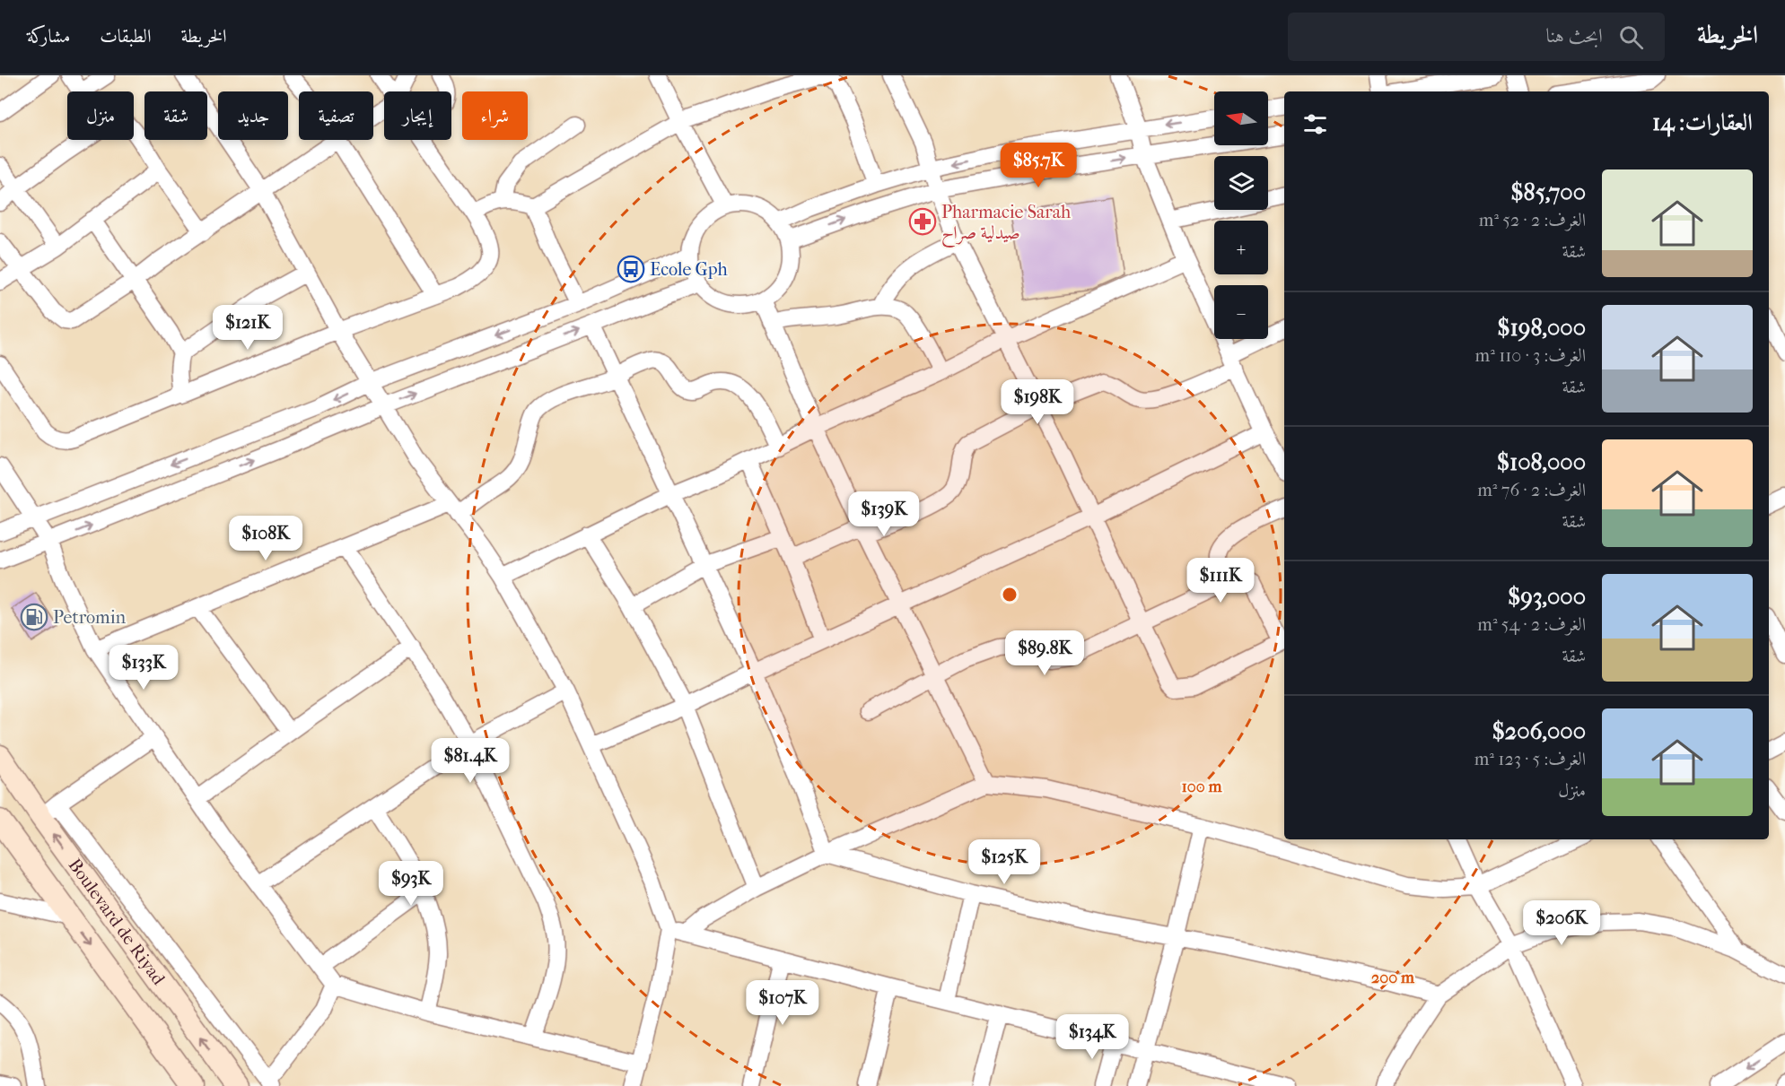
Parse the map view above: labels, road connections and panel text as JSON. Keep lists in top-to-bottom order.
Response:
{
  "streets": {
    "main road": ["Boulevard de Riyad"]
  },
  "places": {
    "pharmacy": ["Pharmacie Sarah صيدلية صراح"],
    "bus stop": ["Ecole Gph"],
    "fuel station": ["Petromin"]
  },
  "north": "left",
  "page": {
    "header": "الخريطة",
    "search": "ابحث هنا",
    "nav": ["الخريطة", "الطبقات", "مشاركة"],
    "map_buttons": ["+", "−"],
    "chip": [
      "شراء",
      "إيجار",
      "تصفية",
      "جديد",
      "شقة",
      "منزل"
    ],
    "heading": "العقارات: 14",
    "price": [
      "$85.7K",
      "$121K",
      "$198K",
      "$139K",
      "$108K",
      "$111K",
      "$89.8K",
      "$133K",
      "$81.4K",
      "$125K",
      "$93K",
      "$206K",
      "$107K",
      "$134K"
    ],
    "list": [
      {
        "name": "$85,700",
        "note": "الغرف: 2 · 52 m² · شقة"
      },
      {
        "name": "$198,000",
        "note": "الغرف: 3 · 110 m² · شقة"
      },
      {
        "name": "$108,000",
        "note": "الغرف: 2 · 76 m² · شقة"
      },
      {
        "name": "$93,000",
        "note": "الغرف: 2 · 54 m² · شقة"
      },
      {
        "name": "$206,000",
        "note": "الغرف: 5 · 123 m² · منزل"
      }
    ]
  },
  "rings": ["100 m", "200 m"]
}
